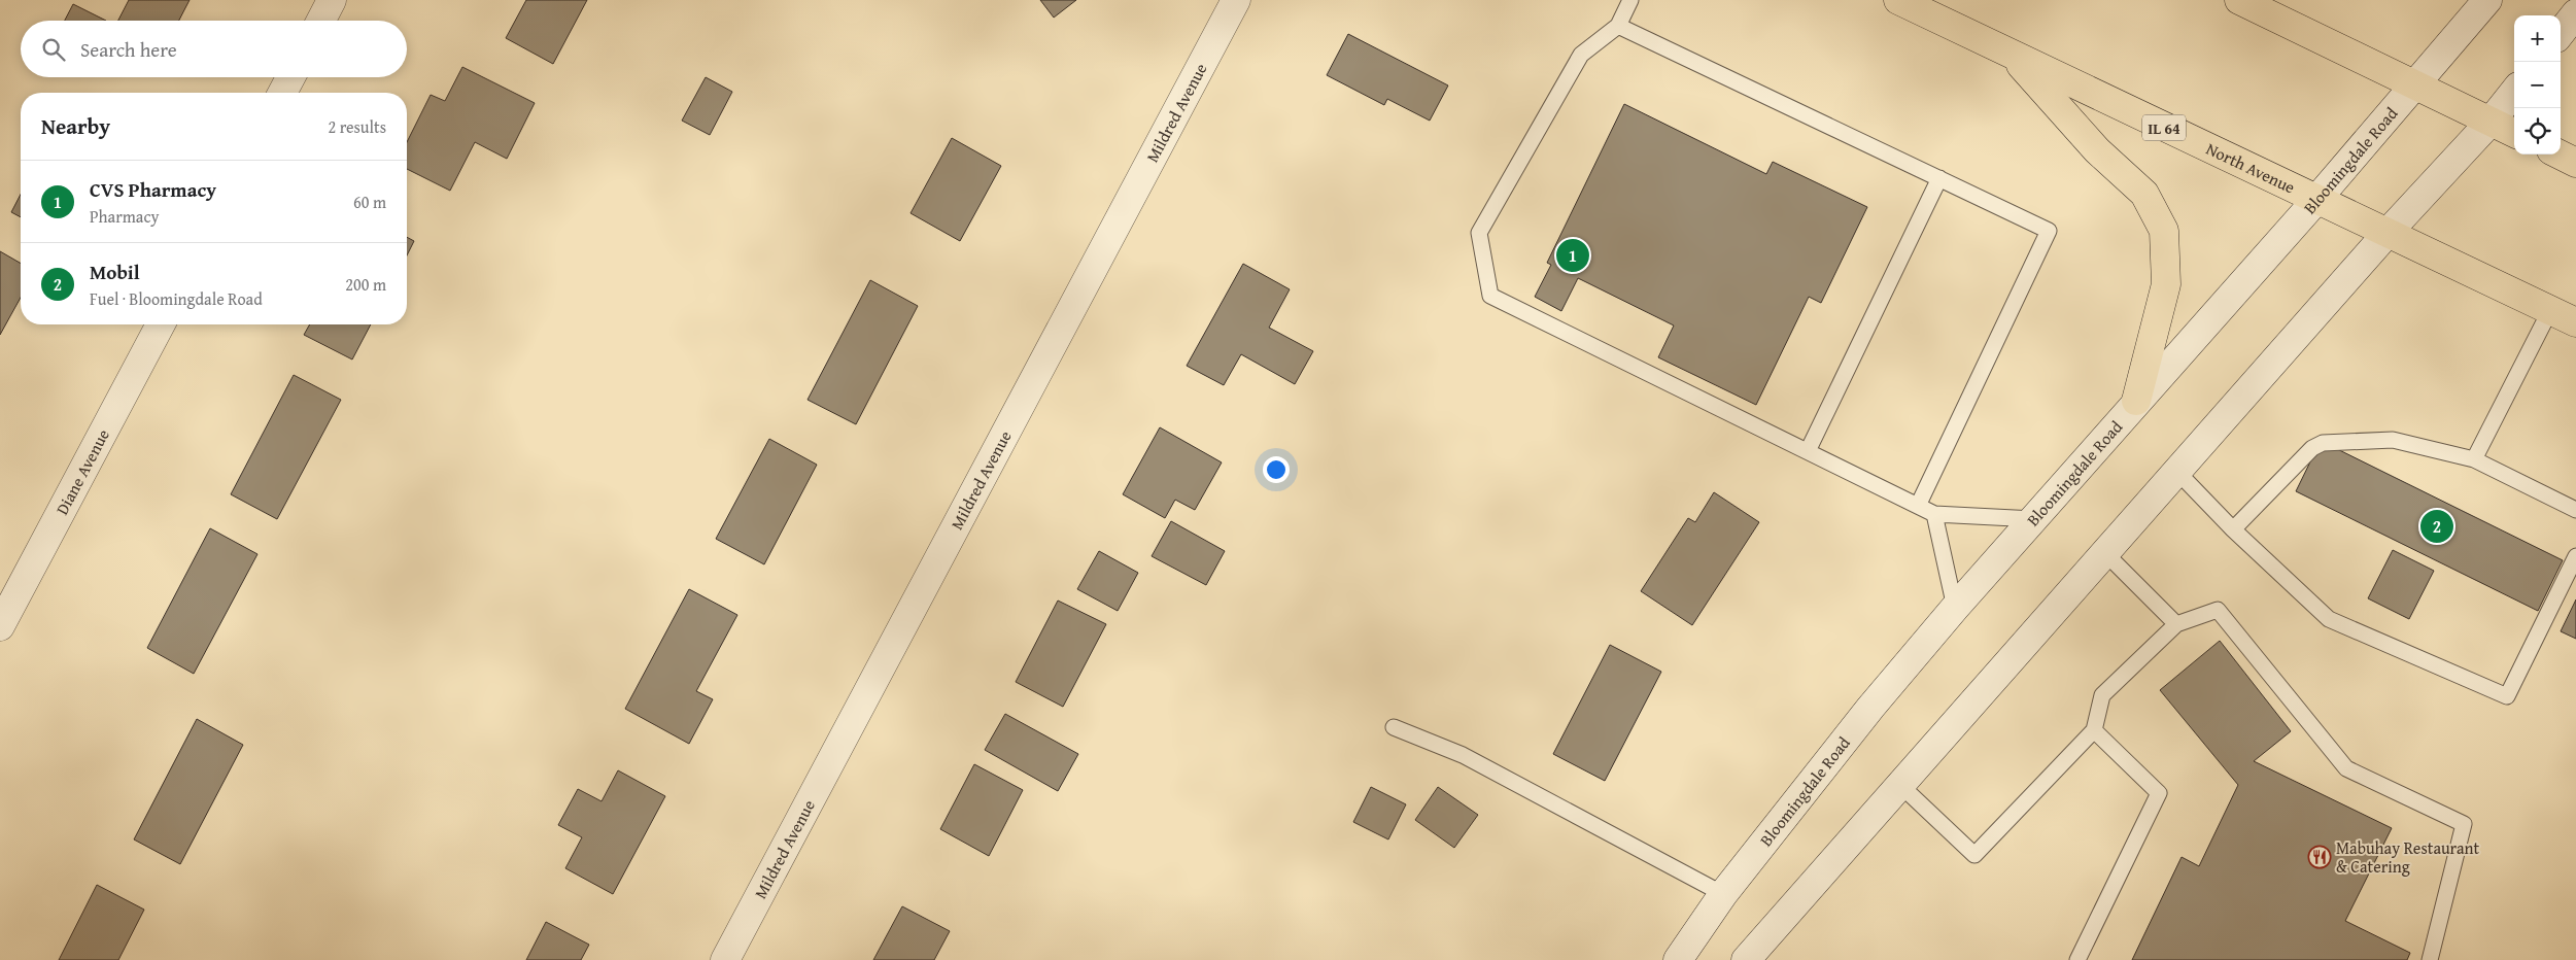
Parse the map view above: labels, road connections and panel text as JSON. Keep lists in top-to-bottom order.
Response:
{
  "streets": {
    "main road": [
      "Mildred Avenue",
      "IL 64",
      "Bloomingdale Road",
      "North Avenue",
      "Diane Avenue"
    ]
  },
  "crossings": [
    ["Bloomingdale Road", "North Avenue"]
  ],
  "places": {
    "restaurant": ["Mabuhay Restaurant & Catering"]
  },
  "page": {
    "map_buttons": ["+", "−"],
    "search": "Search here",
    "heading": ["Nearby", "2 results"],
    "list": [
      {
        "mark": "1",
        "name": "CVS Pharmacy",
        "note": "Pharmacy",
        "value": "60 m"
      },
      {
        "mark": "2",
        "name": "Mobil",
        "note": "Fuel · Bloomingdale Road",
        "value": "200 m"
      }
    ],
    "pins": ["1", "2"]
  }
}
